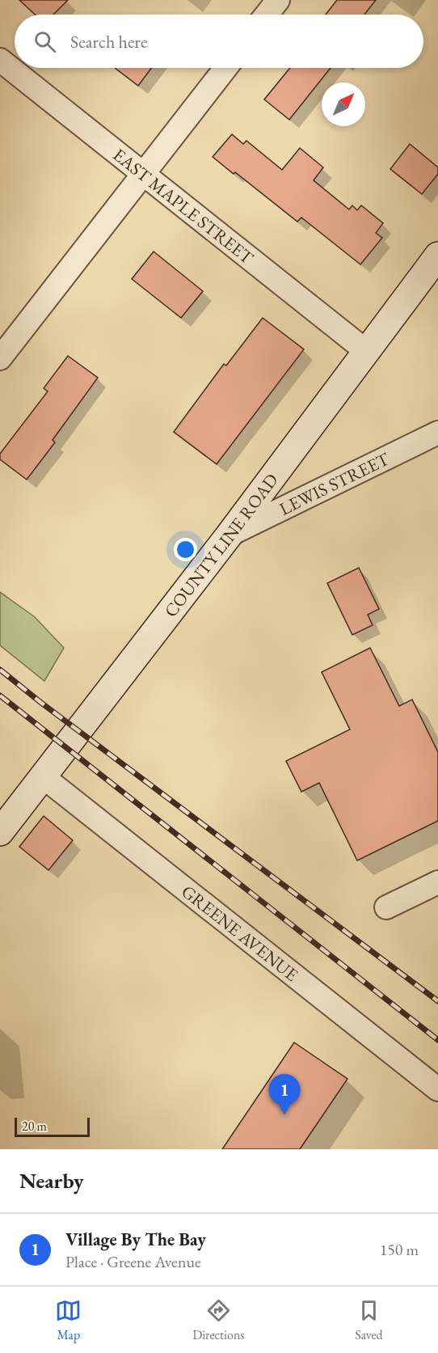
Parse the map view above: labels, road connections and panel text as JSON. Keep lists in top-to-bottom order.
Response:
{
  "streets": {
    "main road": ["COUNTY LINE ROAD"],
    "street": ["EAST MAPLE STREET", "LEWIS STREET", "GREENE AVENUE"]
  },
  "crossings": [
    ["EAST MAPLE STREET", "COUNTY LINE ROAD"],
    ["LEWIS STREET", "COUNTY LINE ROAD"],
    ["COUNTY LINE ROAD", "GREENE AVENUE"]
  ],
  "scale_bar": "20 m",
  "north": "top right",
  "page": {
    "search": "Search here",
    "pins": "1",
    "scale": "20 m",
    "heading": "Nearby",
    "list": [
      {
        "mark": "1",
        "name": "Village By The Bay",
        "note": "Place · Greene Avenue",
        "value": "150 m"
      }
    ],
    "nav": ["Map", "Directions", "Saved"]
  }
}
